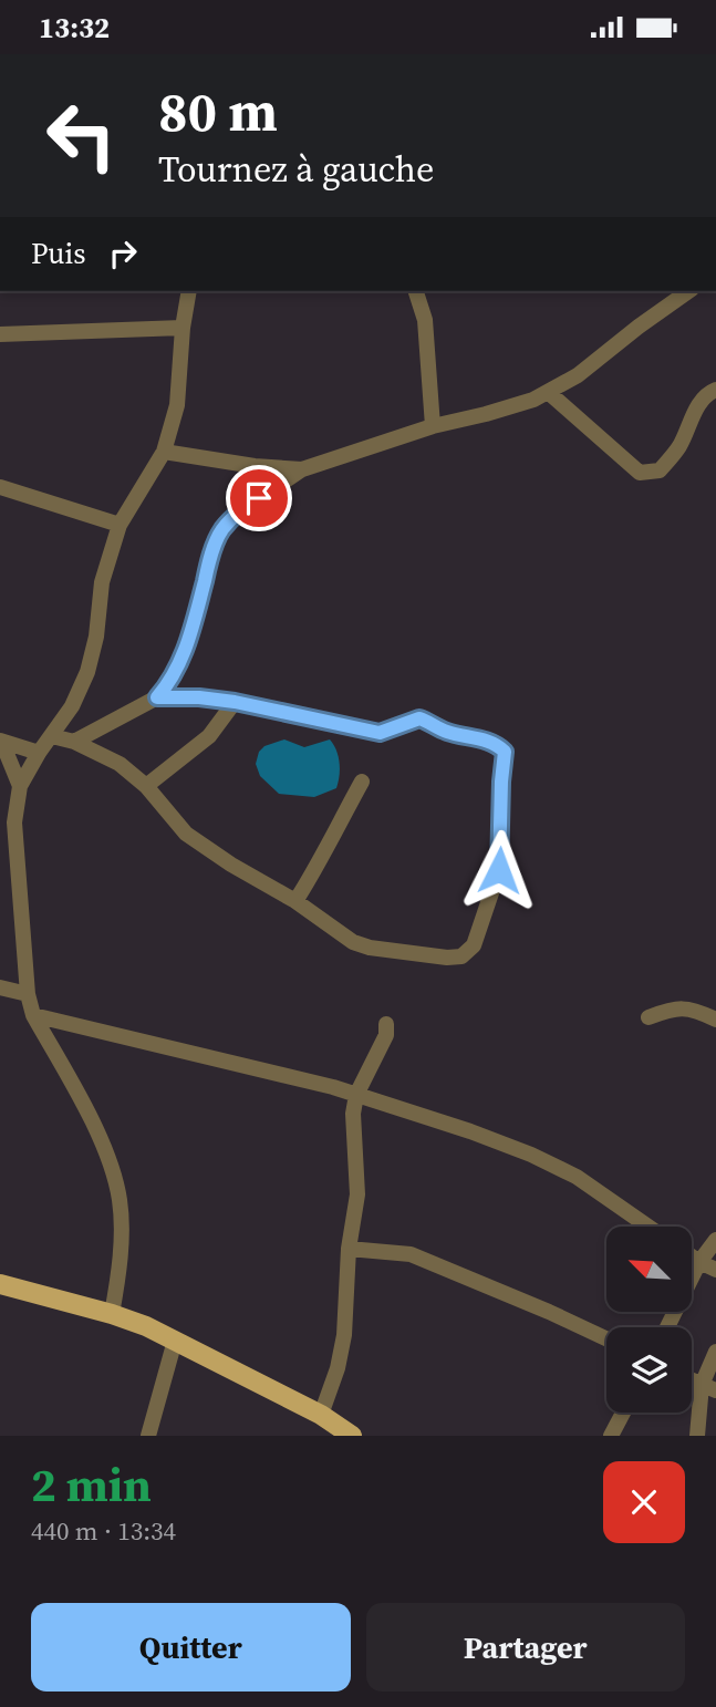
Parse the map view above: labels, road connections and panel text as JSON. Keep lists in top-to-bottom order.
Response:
{
  "north": "top left",
  "page": {
    "status": "13:32",
    "turn": ["80 m", "Tournez à gauche"],
    "then": "Puis",
    "heading": ["2 min", "440 m · 13:34"],
    "buttons": ["Quitter", "Partager"]
  }
}
